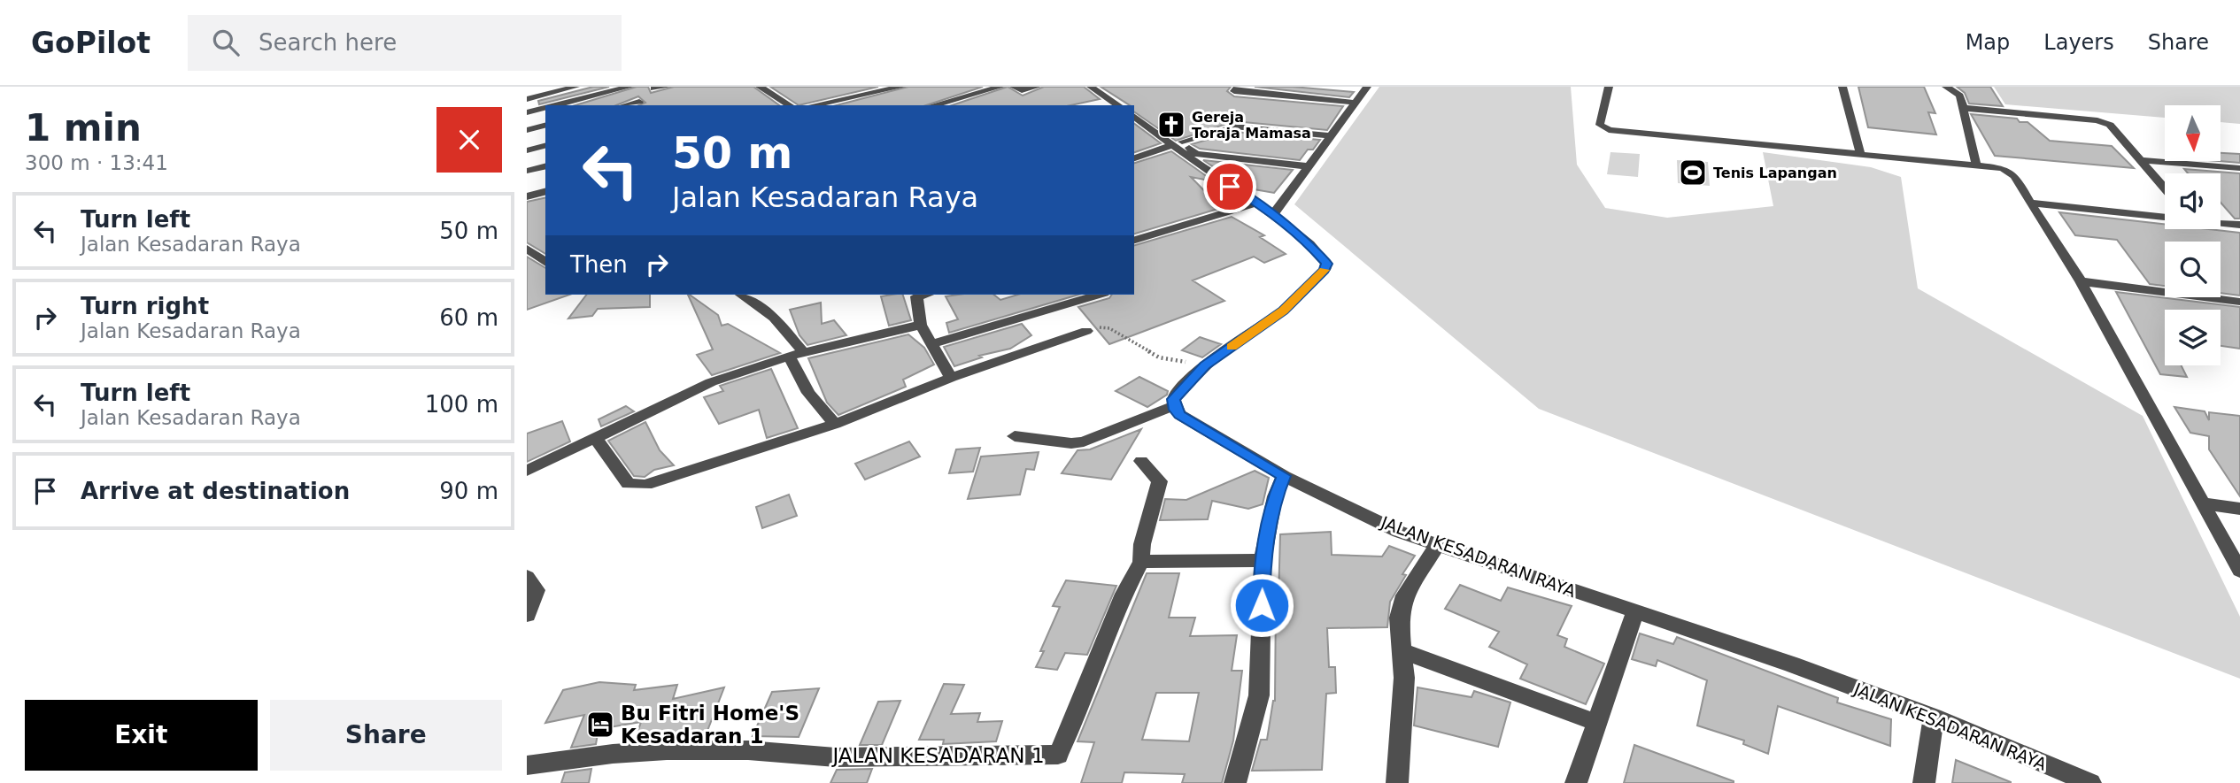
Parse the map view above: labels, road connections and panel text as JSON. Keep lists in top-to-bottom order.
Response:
{
  "streets": {
    "street": ["JALAN KESADARAN RAYA", "JALAN KESADARAN 1"]
  },
  "places": {
    "church": ["Gereja Toraja Mamasa"],
    "sports": ["Tenis Lapangan"],
    "hotel": ["Bu Fitri Home'S Kesadaran 1"]
  },
  "north": "bottom",
  "page": {
    "header": "GoPilot",
    "search": "Search here",
    "nav": ["Map", "Layers", "Share"],
    "heading": ["1 min", "300 m · 13:41"],
    "turn": ["50 m", "Jalan Kesadaran Raya"],
    "list": [
      {
        "name": "Turn left",
        "note": "Jalan Kesadaran Raya",
        "value": "50 m"
      },
      {
        "name": "Turn right",
        "note": "Jalan Kesadaran Raya",
        "value": "60 m"
      },
      {
        "name": "Turn left",
        "note": "Jalan Kesadaran Raya",
        "value": "100 m"
      },
      {
        "name": "Arrive at destination",
        "value": "90 m"
      }
    ],
    "then": "Then",
    "buttons": ["Exit", "Share"]
  }
}
